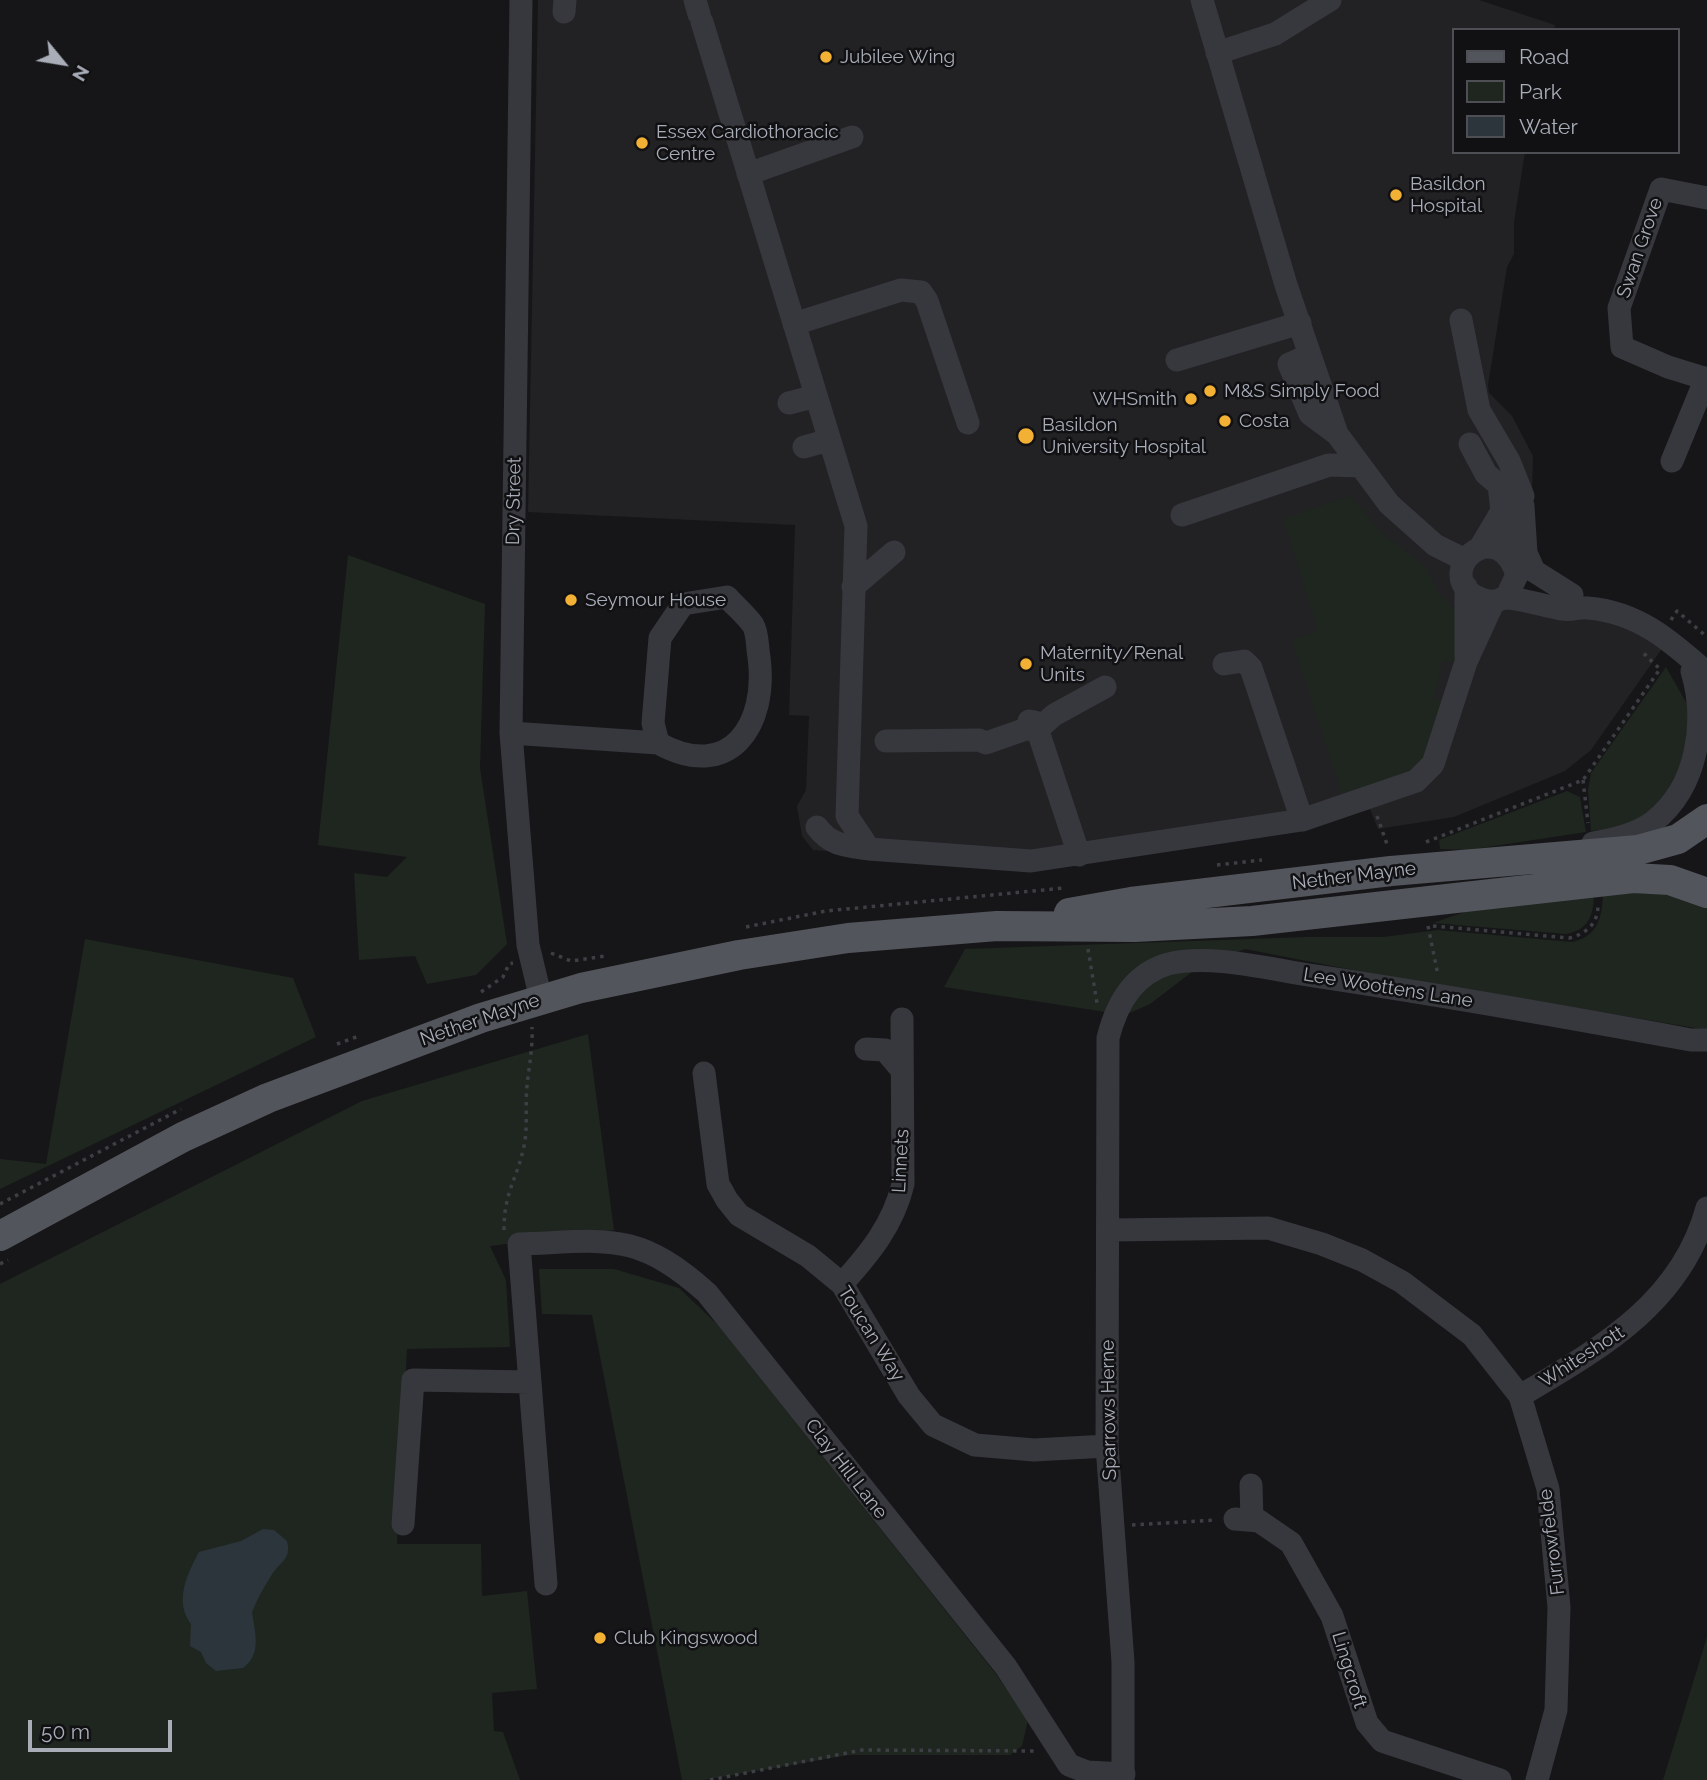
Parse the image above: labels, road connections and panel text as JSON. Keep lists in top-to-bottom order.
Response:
{
  "streets": {
    "main road": ["Nether Mayne"],
    "street": [
      "Swan Grove",
      "Dry Street",
      "Lee Woottens Lane",
      "Linnets",
      "Toucan Way",
      "Whiteshott",
      "Sparrows Herne",
      "Clay Hill Lane",
      "Furrowfelde",
      "Lingcroft"
    ]
  },
  "crossings": [
    ["Dry Street", "Nether Mayne"],
    ["Lee Woottens Lane", "Sparrows Herne"],
    ["Linnets", "Toucan Way"],
    ["Toucan Way", "Sparrows Herne"],
    ["Whiteshott", "Furrowfelde"],
    ["Sparrows Herne", "Clay Hill Lane"],
    ["Sparrows Herne", "Furrowfelde"]
  ],
  "places": [
    "Jubilee Wing",
    "Essex Cardiothoracic Centre",
    "Basildon Hospital",
    "M&S Simply Food",
    "WHSmith",
    "Costa",
    "Basildon University Hospital",
    "Seymour House",
    "Maternity/Renal Units",
    "Club Kingswood"
  ],
  "legend": ["Road", "Park", "Water"],
  "scale_bar": "50 m",
  "north": "bottom right"
}
